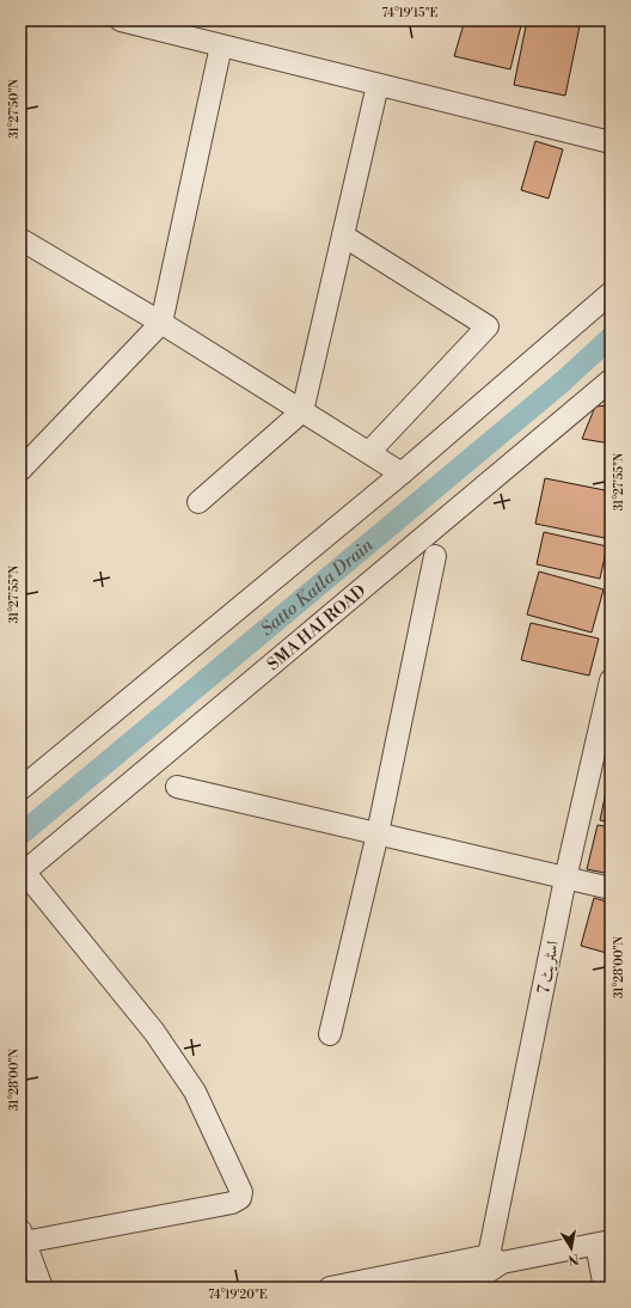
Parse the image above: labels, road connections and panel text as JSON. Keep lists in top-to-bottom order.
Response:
{
  "streets": {
    "street": ["SMA HAI ROAD", "اسٹریٹ 7"]
  },
  "water": ["Satto Katla Drain"],
  "north": "bottom",
  "coordinates": [
    "74°19'15\"E",
    "31°27'50\"N",
    "31°27'55\"N",
    "31°28'00\"N",
    "74°19'20\"E"
  ]
}
